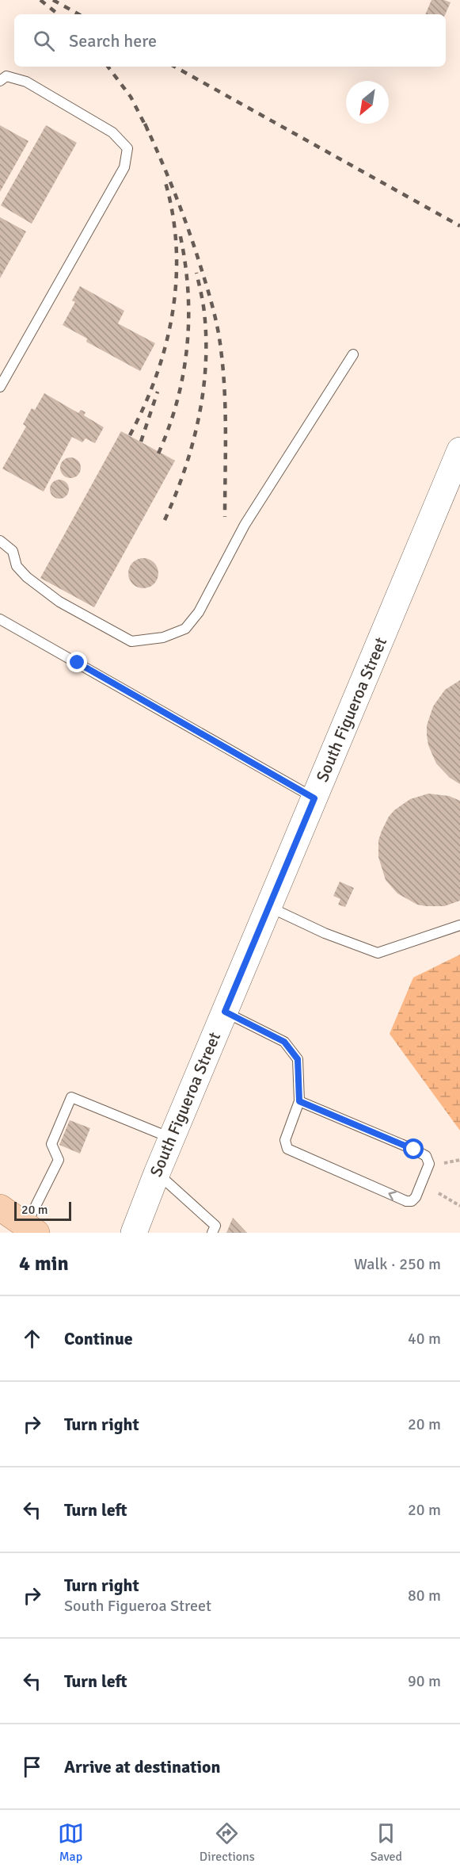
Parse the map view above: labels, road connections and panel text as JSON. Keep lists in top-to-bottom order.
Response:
{
  "streets": {
    "main road": ["South Figueroa Street"]
  },
  "scale_bar": "20 m",
  "north": "bottom left",
  "page": {
    "search": "Search here",
    "scale": "20 m",
    "heading": ["4 min", "Walk · 250 m"],
    "list": [
      ["Continue", "40 m"],
      ["Turn right", "20 m"],
      ["Turn left", "20 m"],
      ["Turn right", "South Figueroa Street", "80 m"],
      ["Turn left", "90 m"],
      "Arrive at destination"
    ],
    "nav": ["Map", "Directions", "Saved"]
  }
}
